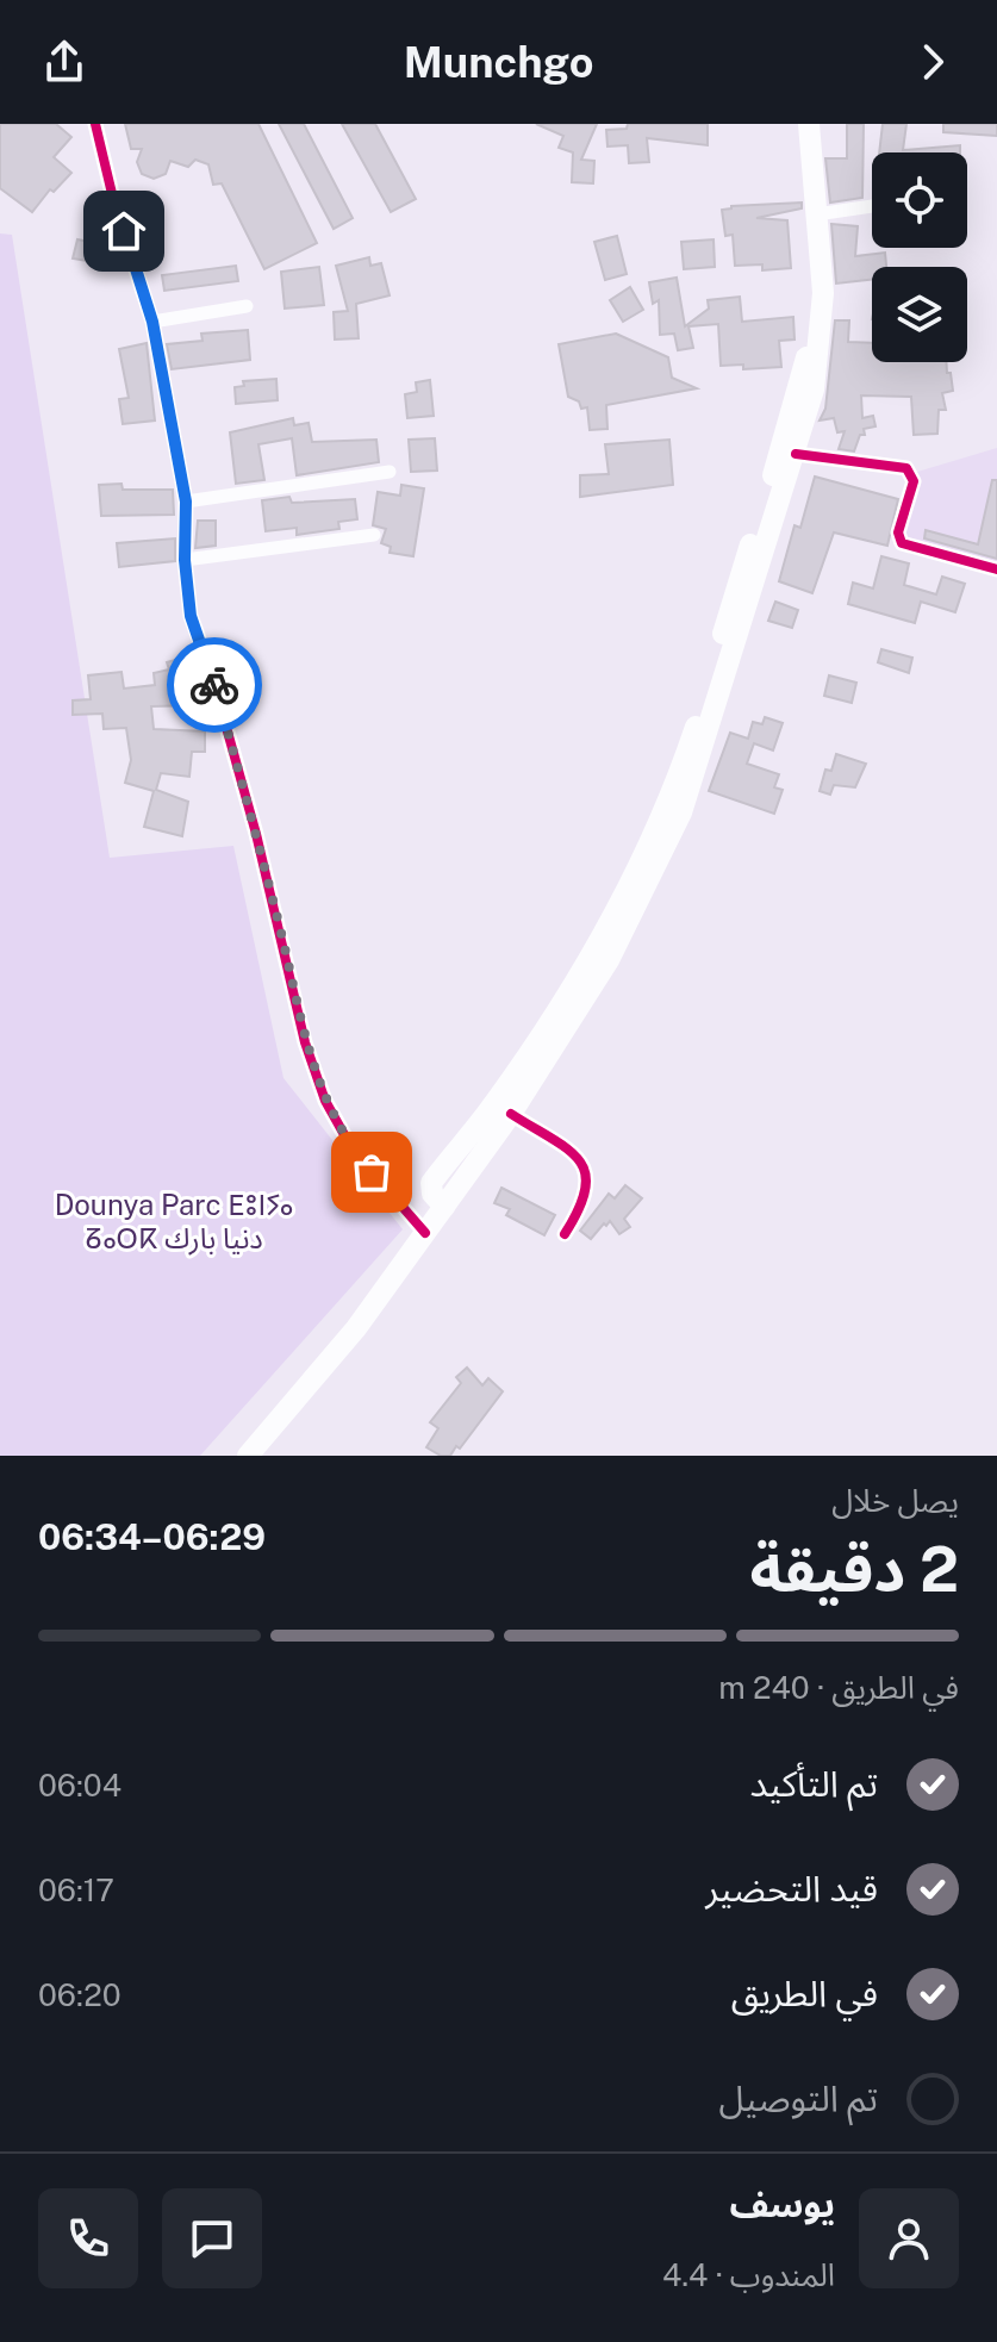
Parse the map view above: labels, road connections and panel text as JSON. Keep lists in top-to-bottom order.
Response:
{
  "parks": ["Dounya Parc ⴹⵓⵏⵢⴰ ⵒⴰⵔⴽ دنيا بارك"],
  "page": {
    "header": "Munchgo",
    "heading": ["2 دقيقة", "يصل خلال", "06:29–06:34"],
    "panel": ["يوسف", "المندوب · 4.4"],
    "bar": "في الطريق · 240 m",
    "list": [
      ["تم التأكيد", "06:04"],
      ["قيد التحضير", "06:17"],
      ["في الطريق", "06:20"],
      "تم التوصيل"
    ]
  }
}
